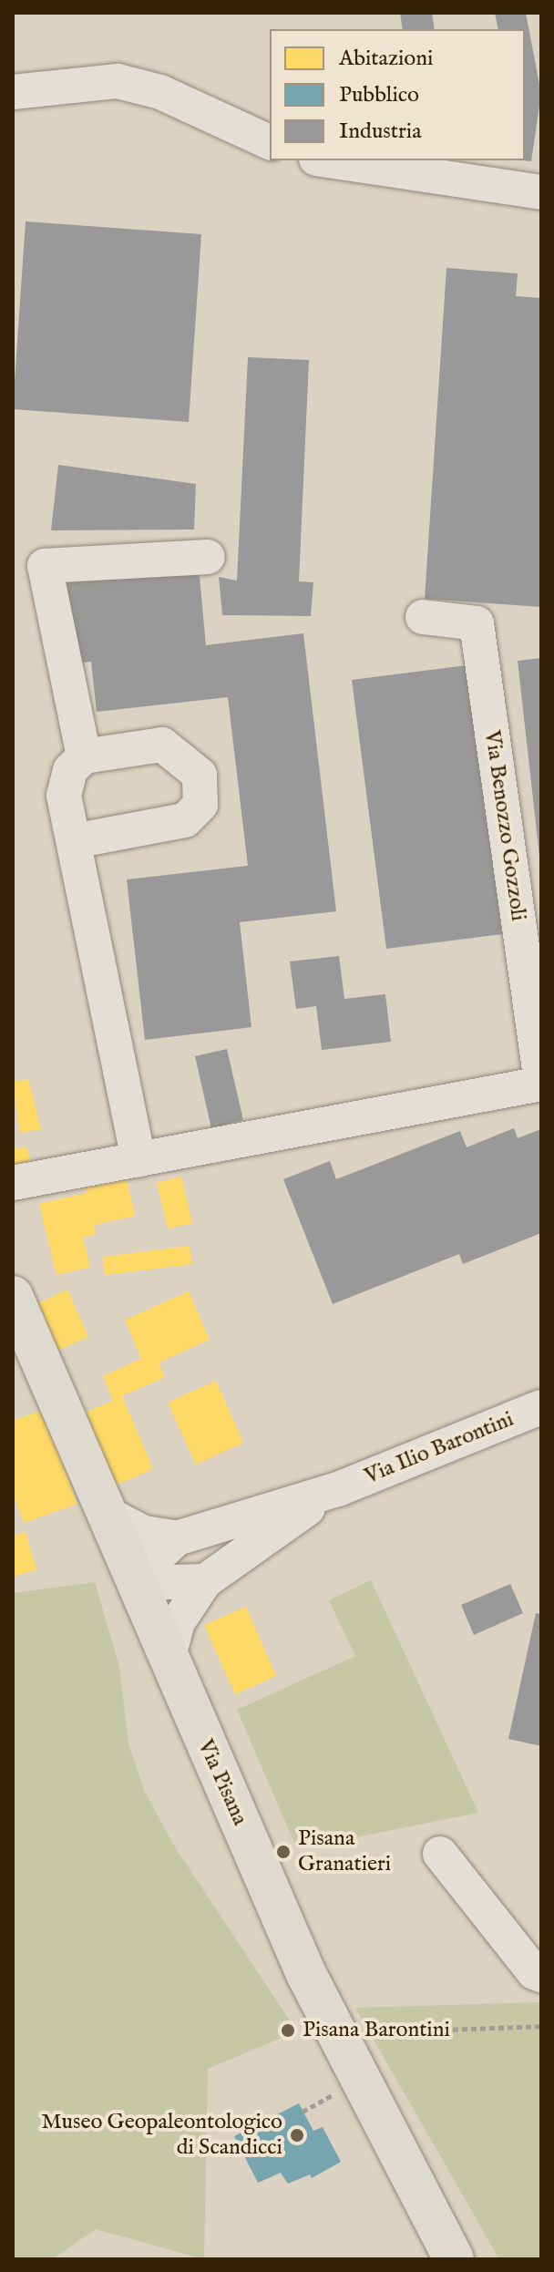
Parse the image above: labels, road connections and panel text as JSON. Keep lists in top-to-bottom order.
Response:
{
  "streets": {
    "main road": ["Via Pisana"],
    "street": ["Via Benozzo Gozzoli", "Via Ilio Barontini"]
  },
  "crossings": [
    ["Via Ilio Barontini", "Via Pisana"]
  ],
  "places": ["Pisana Granatieri", "Pisana Barontini", "Museo Geopaleontologico di Scandicci"],
  "legend": ["Abitazioni", "Pubblico", "Industria"]
}
